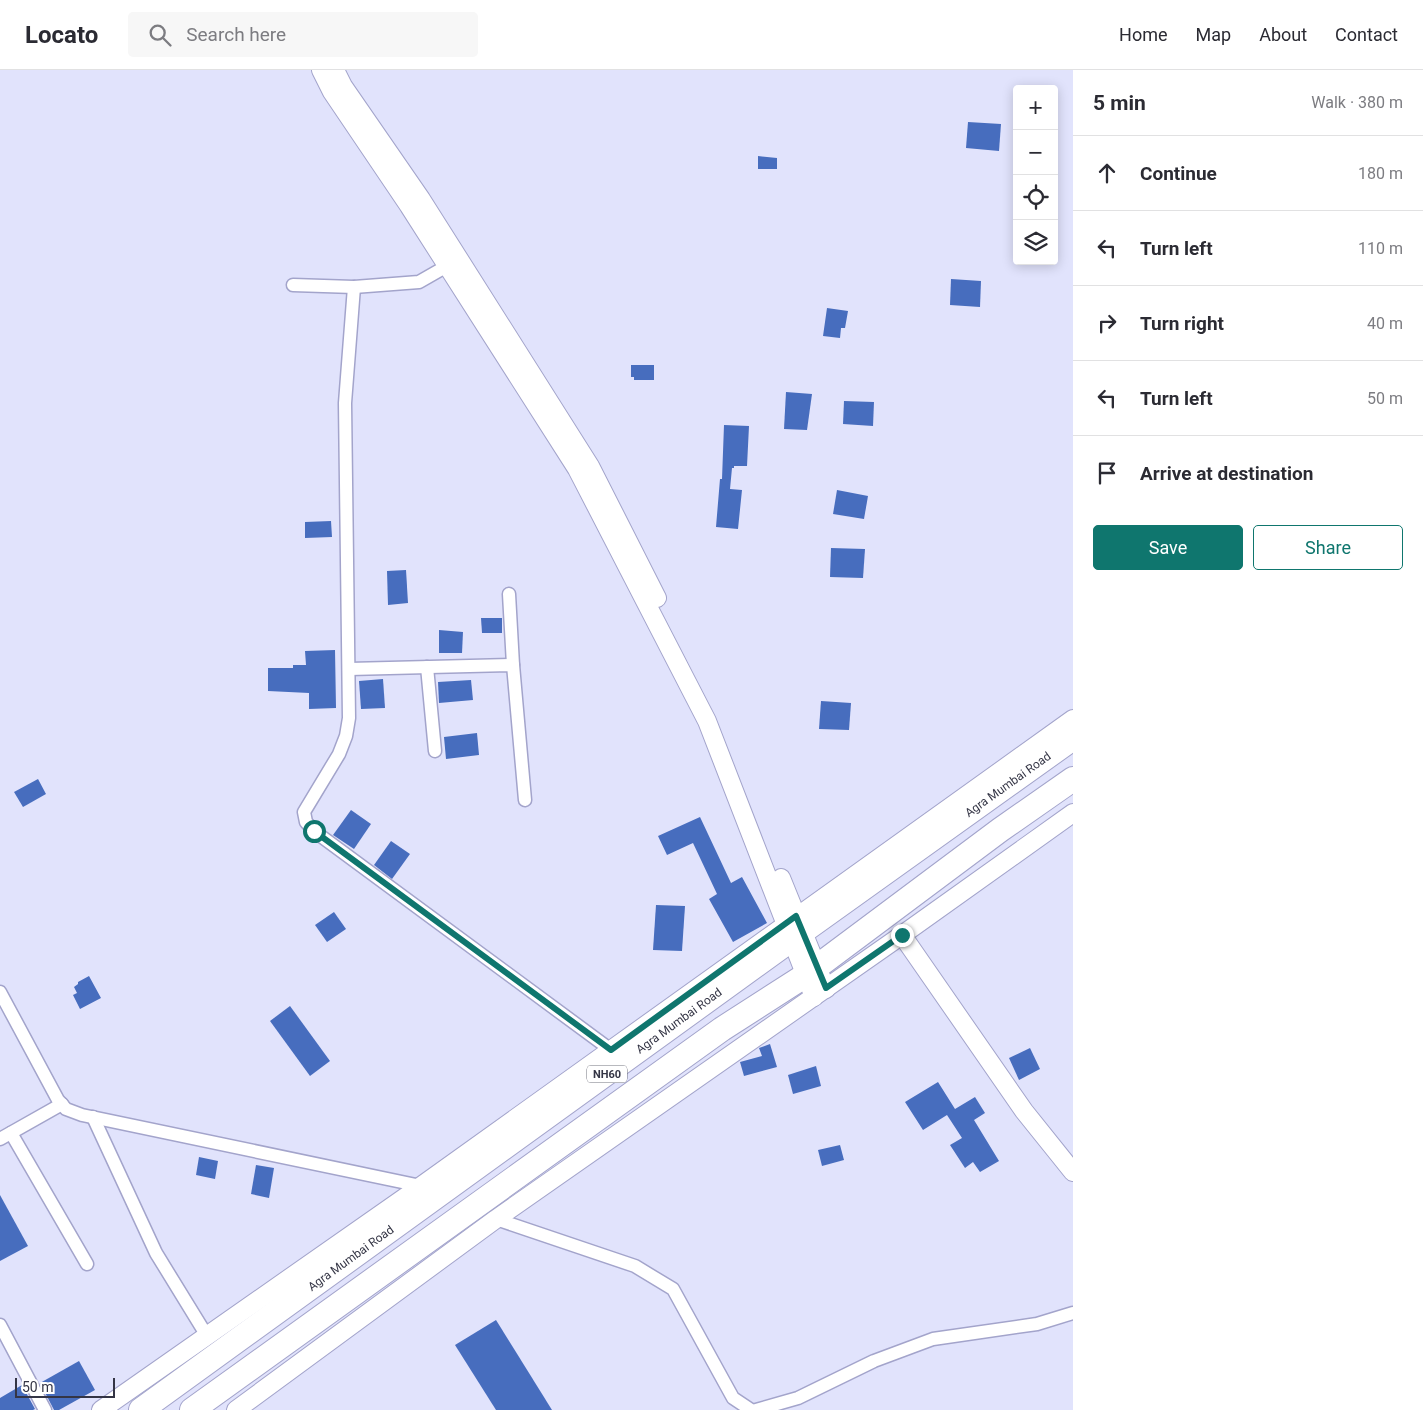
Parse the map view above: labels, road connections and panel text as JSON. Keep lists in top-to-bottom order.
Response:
{
  "streets": {
    "highway": ["Agra Mumbai Road", "NH60"]
  },
  "scale_bar": "50 m",
  "page": {
    "header": "Locato",
    "search": "Search here",
    "nav": [
      "Home",
      "Map",
      "About",
      "Contact"
    ],
    "heading": ["5 min", "Walk · 380 m"],
    "map_buttons": ["+", "−"],
    "list": [
      ["Continue", "180 m"],
      ["Turn left", "110 m"],
      ["Turn right", "40 m"],
      ["Turn left", "50 m"],
      "Arrive at destination"
    ],
    "buttons": ["Save", "Share"],
    "scale": "50 m"
  }
}
